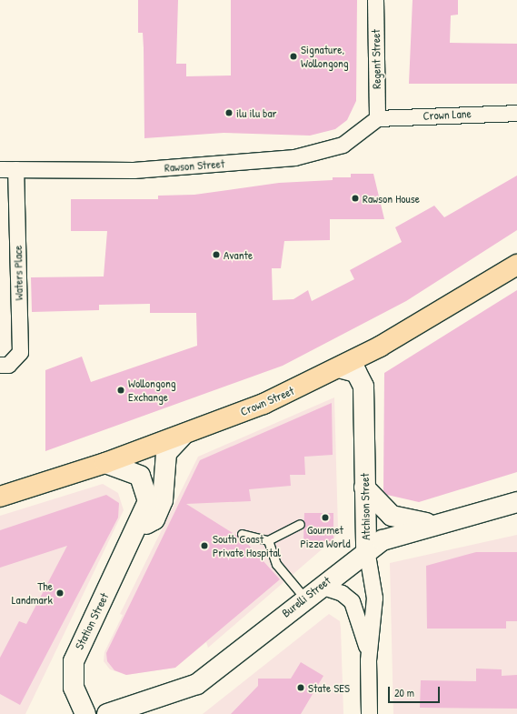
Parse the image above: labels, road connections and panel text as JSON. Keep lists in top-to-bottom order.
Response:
{
  "streets": {
    "main road": [
      "Crown Street",
      "Atchison Street",
      "Burelli Street",
      "Station Street"
    ],
    "street": [
      "Regent Street",
      "Crown Lane",
      "Rawson Street",
      "Waters Place"
    ]
  },
  "crossings": [
    ["Regent Street", "Crown Lane"],
    ["Regent Street", "Rawson Street"],
    ["Crown Lane", "Rawson Street"],
    ["Rawson Street", "Waters Place"],
    ["Crown Street", "Atchison Street"],
    ["Crown Street", "Station Street"],
    ["Atchison Street", "Burelli Street"]
  ],
  "places": [
    "Signature, Wollongong",
    "ilu ilu bar",
    "Rawson House",
    "Avante",
    "Wollongong Exchange",
    "Gourmet Pizza World",
    "South Coast Private Hospital",
    "The Landmark",
    "State SES"
  ],
  "scale_bar": "20 m"
}
